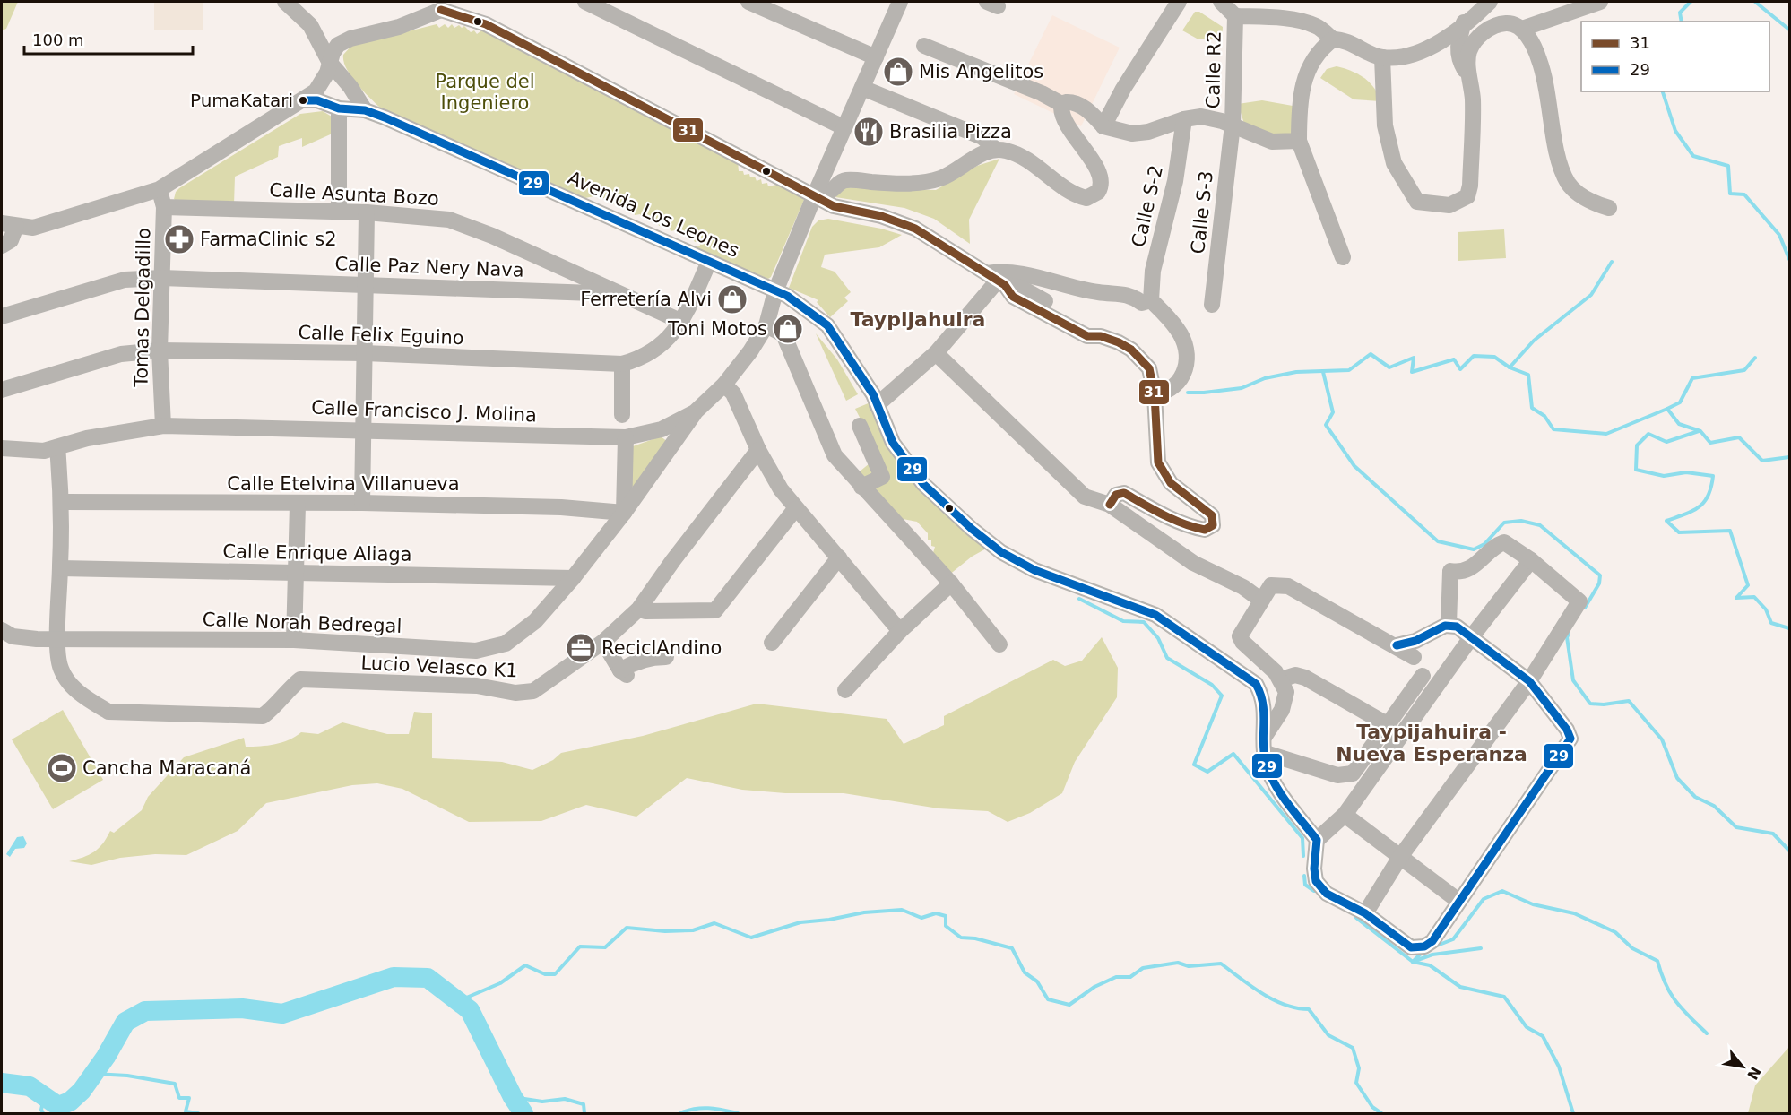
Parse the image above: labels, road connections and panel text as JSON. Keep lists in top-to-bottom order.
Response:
{
  "streets": {
    "street": [
      "Calle R2",
      "Calle Asunta Bozo",
      "Calle S-2",
      "Calle S-3",
      "Avenida Los Leones",
      "Calle Paz Nery Nava",
      "Tomas Delgadillo",
      "Calle Felix Eguino",
      "Calle Francisco J. Molina",
      "Calle Etelvina Villanueva",
      "Calle Enrique Aliaga",
      "Calle Norah Bedregal",
      "Lucio Velasco K1"
    ]
  },
  "crossings": [
    ["Calle R2", "Calle S-3"],
    ["Calle Asunta Bozo", "Calle Paz Nery Nava"],
    ["Calle Asunta Bozo", "Tomas Delgadillo"],
    ["Calle Asunta Bozo", "Calle Felix Eguino"],
    ["Avenida Los Leones", "Calle Felix Eguino"],
    ["Avenida Los Leones", "Calle Francisco J. Molina"],
    ["Calle Paz Nery Nava", "Tomas Delgadillo"],
    ["Tomas Delgadillo", "Calle Felix Eguino"],
    ["Tomas Delgadillo", "Calle Francisco J. Molina"],
    ["Calle Francisco J. Molina", "Calle Norah Bedregal"],
    ["Calle Etelvina Villanueva", "Calle Norah Bedregal"],
    ["Calle Enrique Aliaga", "Calle Norah Bedregal"],
    ["Calle Norah Bedregal", "Lucio Velasco K1"]
  ],
  "districts": ["Taypijahuira", "Taypijahuira - Nueva Esperanza"],
  "parks": ["Parque del Ingeniero"],
  "places": {
    "shop": ["Mis Angelitos", "Ferretería Alvi", "Toni Motos"],
    "other": ["PumaKatari"],
    "restaurant": ["Brasilia Pizza"],
    "pharmacy": ["FarmaClinic s2"],
    "office": ["ReciclAndino"],
    "sports": ["Cancha Maracaná"]
  },
  "lines": ["transit line 31", "transit line 29"],
  "legend": ["31", "29"],
  "scale_bar": "100 m",
  "north": "bottom right"
}
